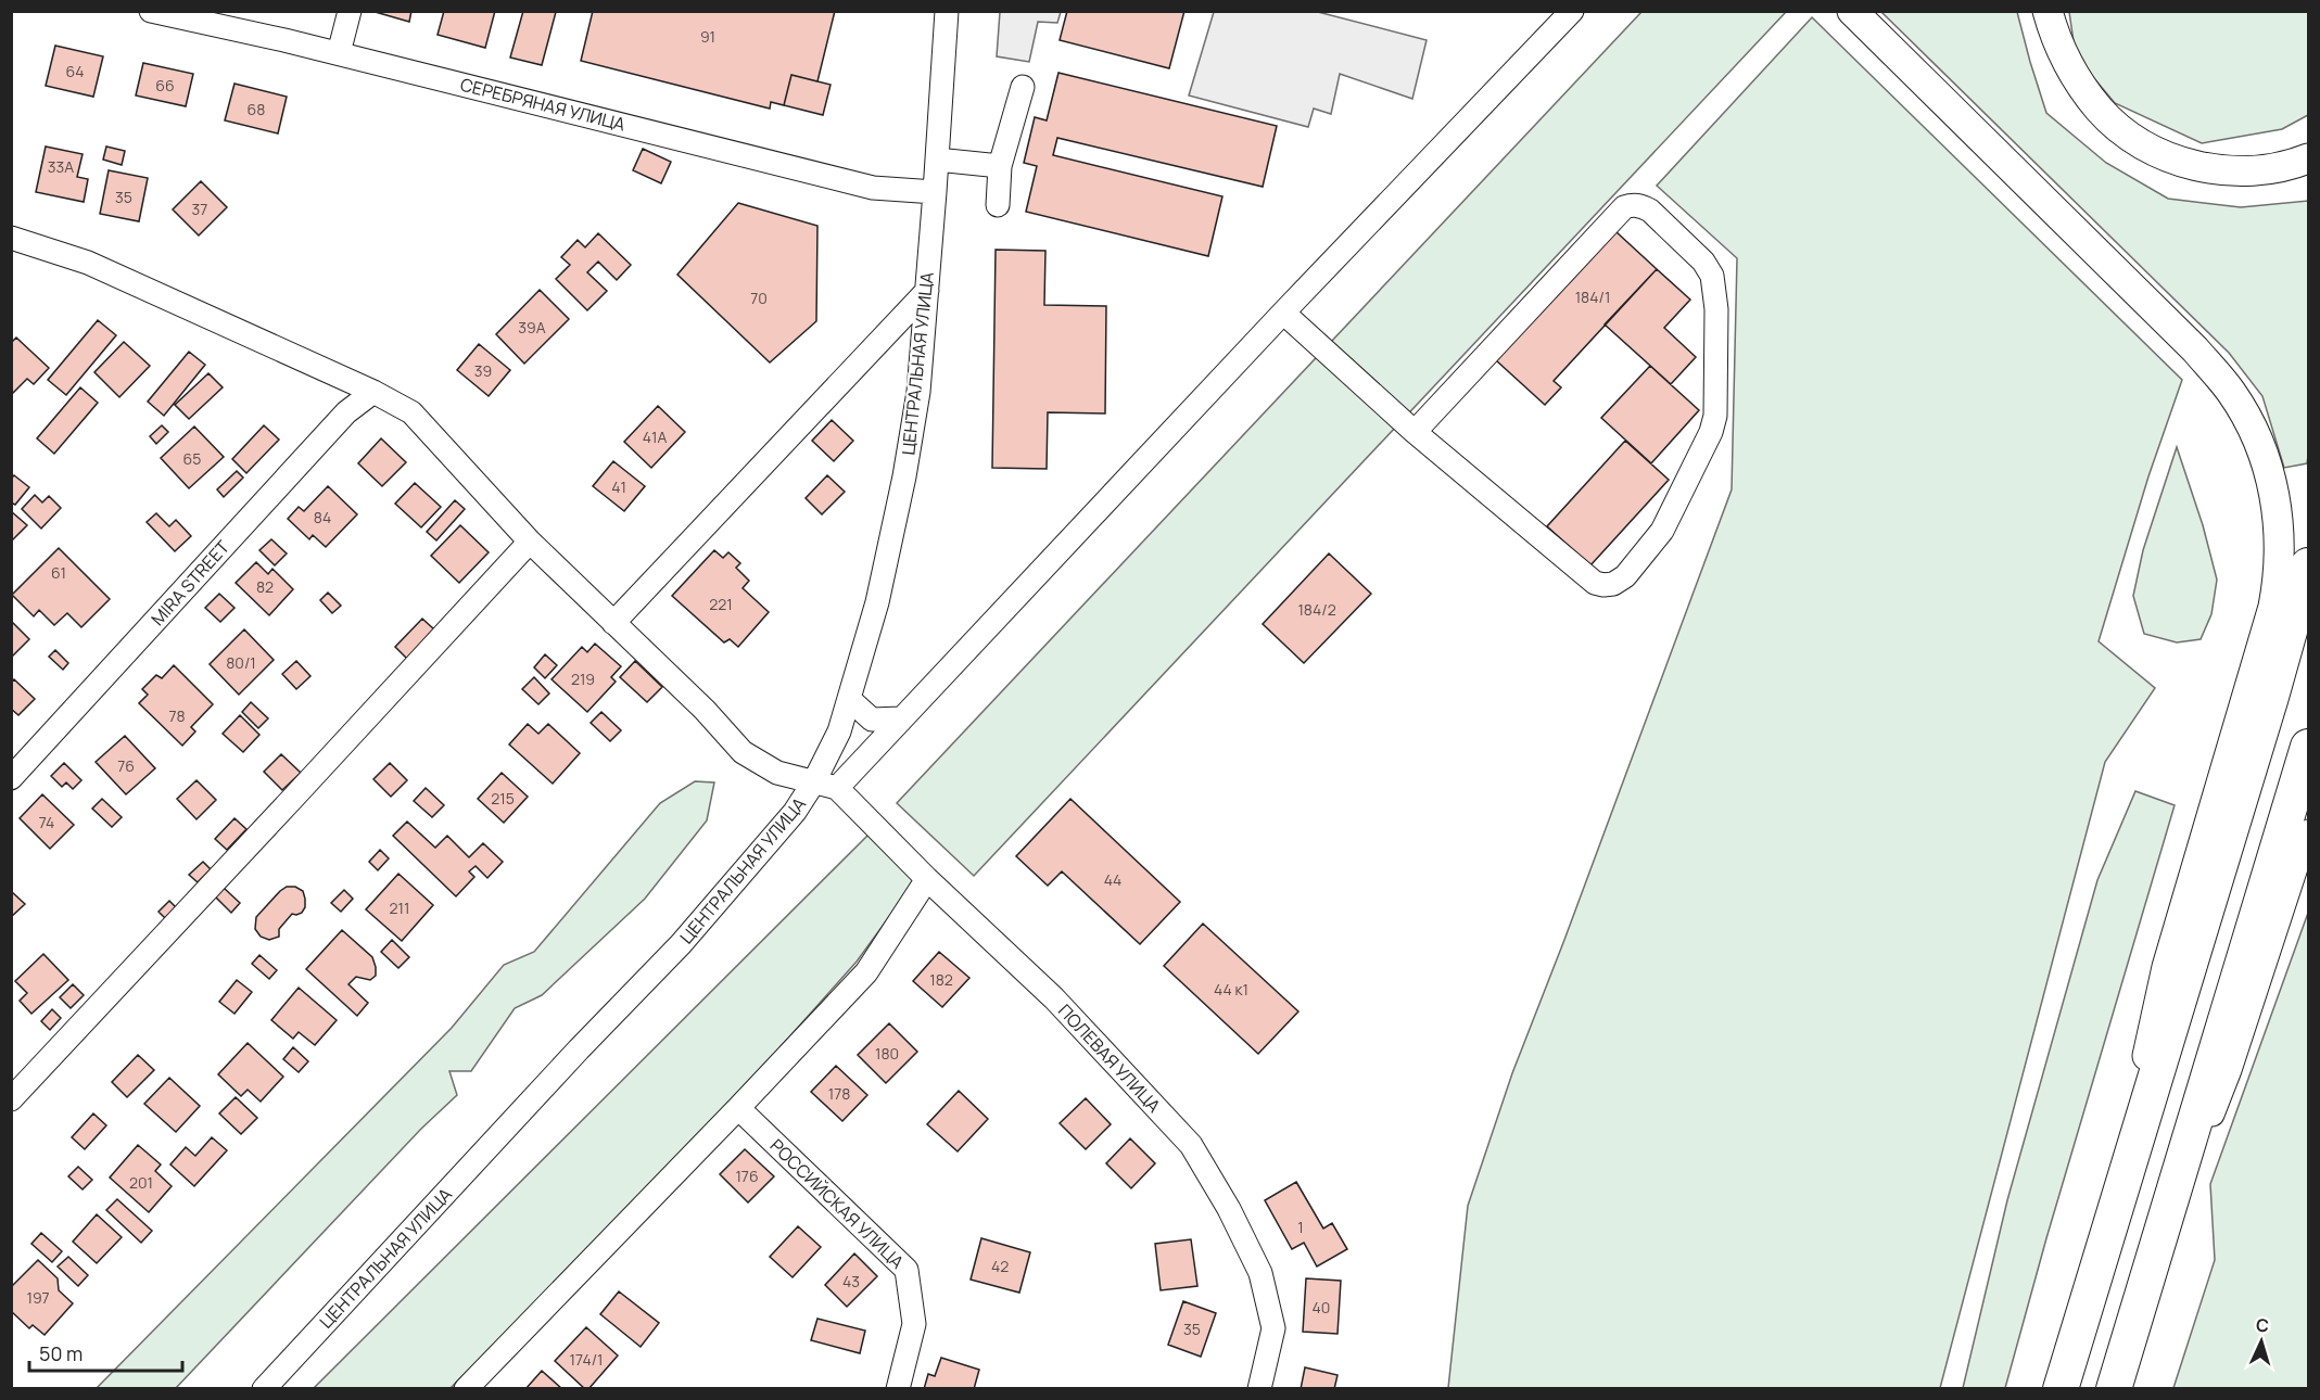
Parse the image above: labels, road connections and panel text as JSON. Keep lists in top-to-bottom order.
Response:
{
  "streets": {
    "street": [
      "СЕРЕБРЯНАЯ УЛИЦА",
      "ЦЕНТРАЛЬНАЯ УЛИЦА",
      "MIRA STREET",
      "ПОЛЕВАЯ УЛИЦА",
      "РОССИЙСКАЯ УЛИЦА"
    ]
  },
  "crossings": [
    ["СЕРЕБРЯНАЯ УЛИЦА", "ЦЕНТРАЛЬНАЯ УЛИЦА"]
  ],
  "house_numbers": [
    "91",
    "64",
    "66",
    "68",
    "33А",
    "35",
    "37",
    "184/1",
    "70",
    "39А",
    "39",
    "41А",
    "65",
    "41",
    "84",
    "61",
    "82",
    "221",
    "184/2",
    "80/1",
    "219",
    "78",
    "76",
    "215",
    "74",
    "44",
    "211",
    "182",
    "44 к1",
    "180",
    "178",
    "176",
    "201",
    "1",
    "42",
    "43",
    "197",
    "40",
    "35",
    "174/1"
  ],
  "scale_bar": "50 m",
  "north": "top"
}
